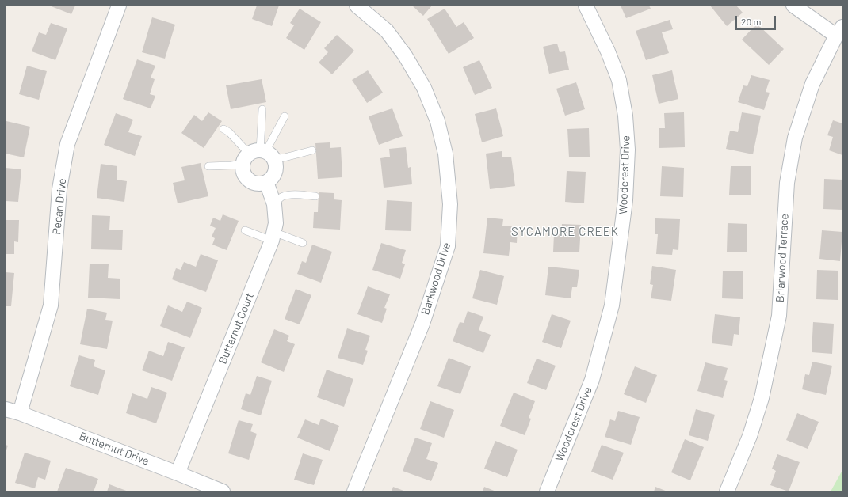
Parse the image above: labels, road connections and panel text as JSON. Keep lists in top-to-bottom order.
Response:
{
  "streets": {
    "street": [
      "Woodcrest Drive",
      "Pecan Drive",
      "Briarwood Terrace",
      "Barkwood Drive",
      "Butternut Court",
      "Butternut Drive"
    ]
  },
  "crossings": [
    ["Pecan Drive", "Butternut Drive"],
    ["Butternut Court", "Butternut Drive"]
  ],
  "districts": ["SYCAMORE CREEK"],
  "scale_bar": "20 m"
}
